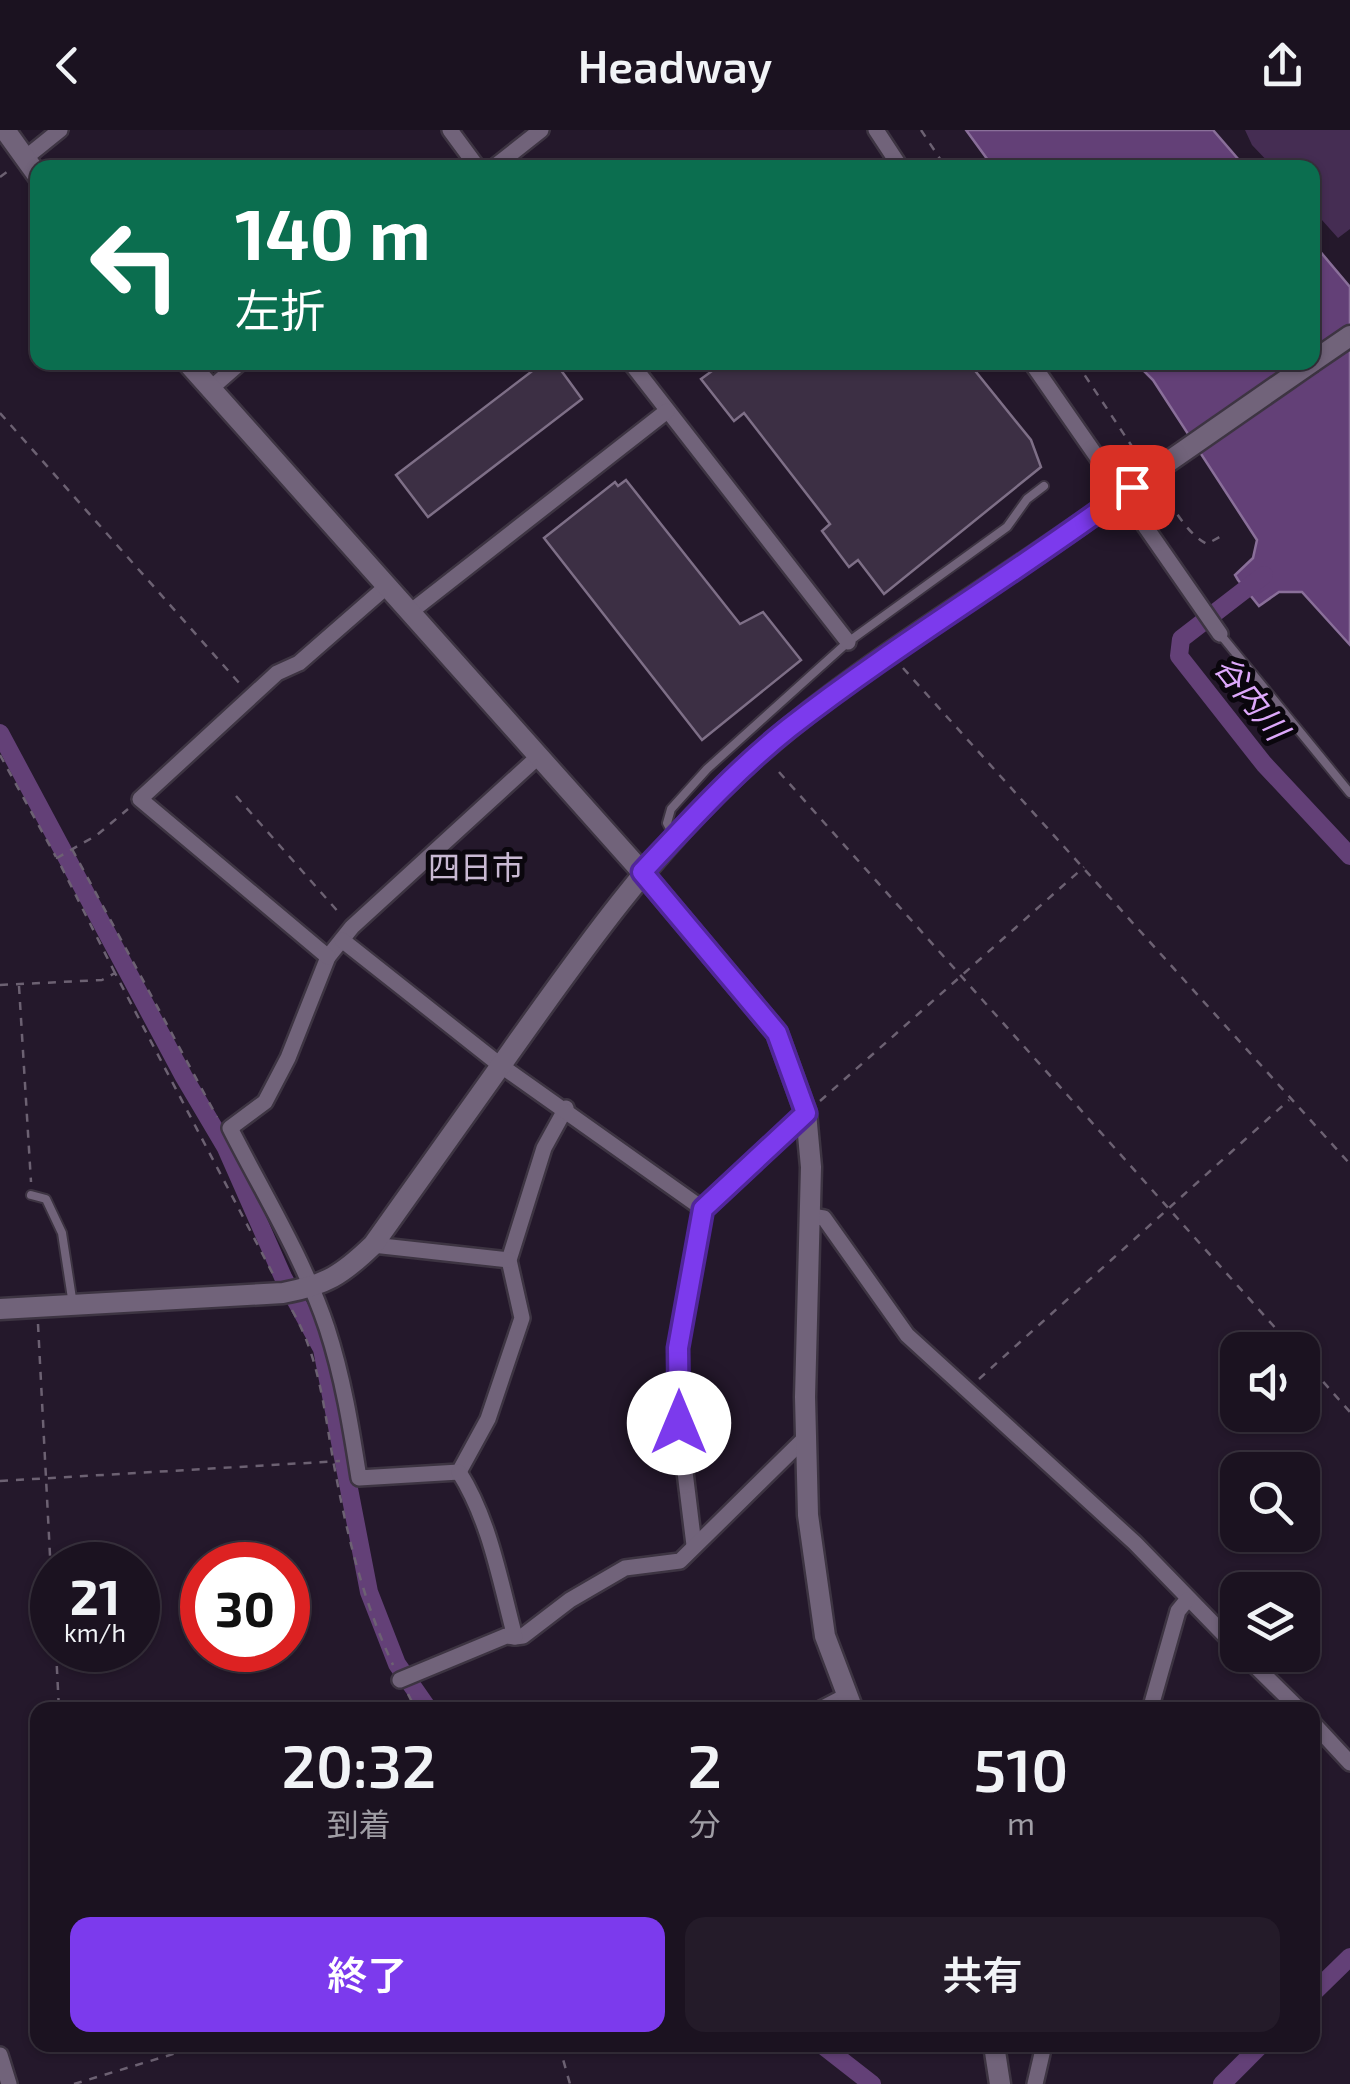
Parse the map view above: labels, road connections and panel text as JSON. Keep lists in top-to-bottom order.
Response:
{
  "districts": ["四日市"],
  "water": ["谷内川"],
  "page": {
    "header": "Headway",
    "turn": ["140 m", "左折"],
    "speed": "21 km/h",
    "limit": "30",
    "eta": [
      "20:32",
      "到着",
      "2",
      "分",
      "510",
      "m"
    ],
    "buttons": ["終了", "共有"]
  }
}
